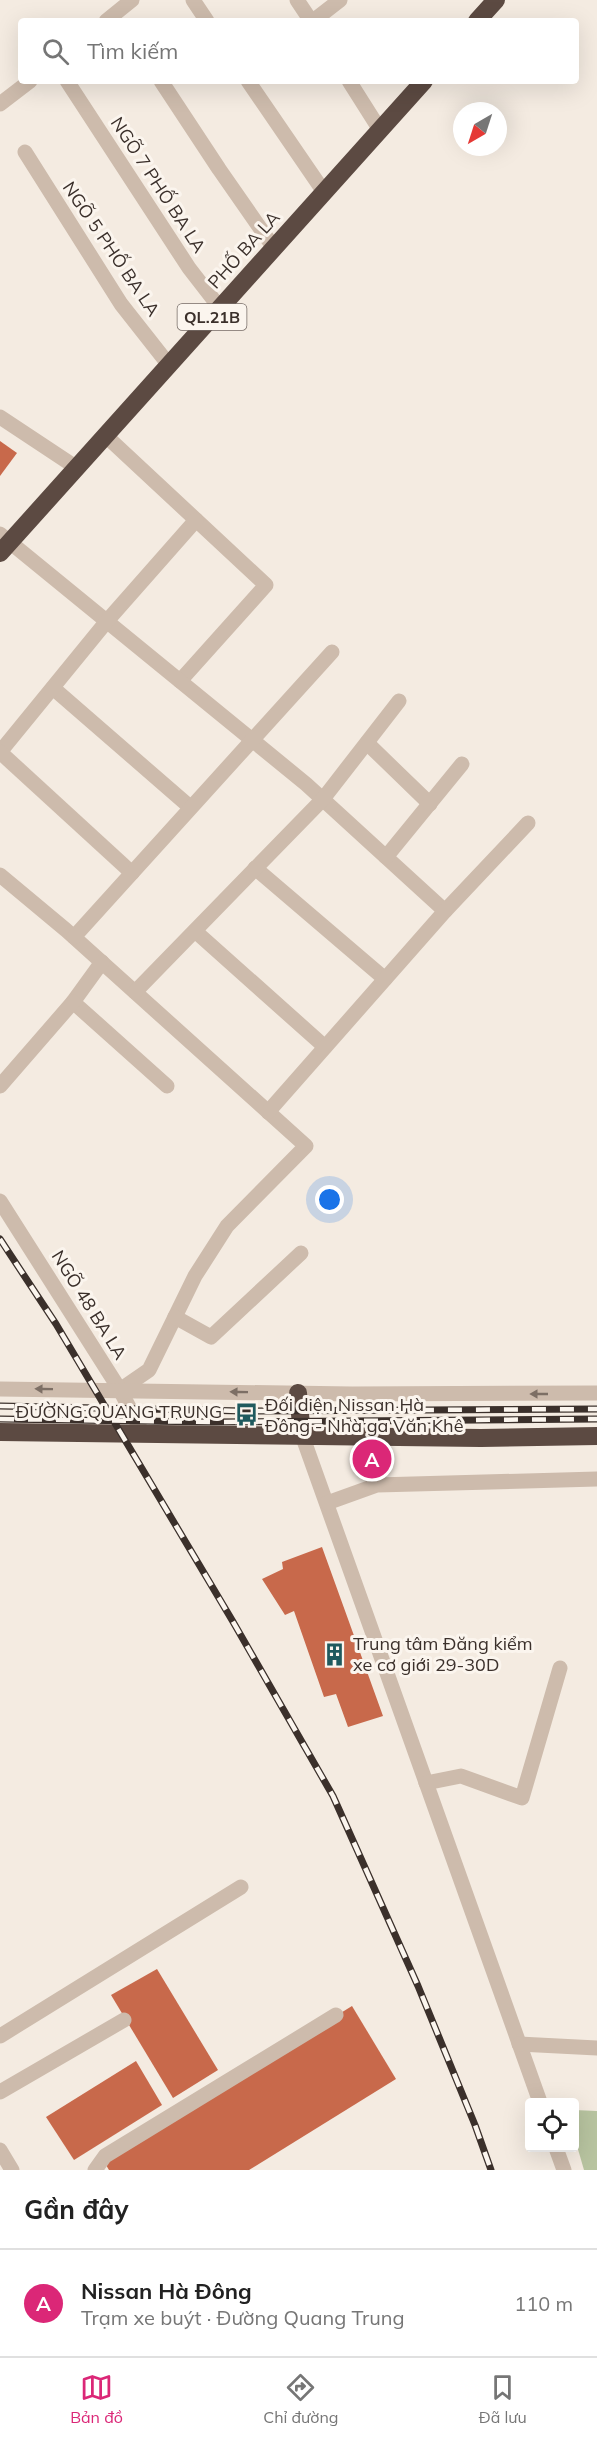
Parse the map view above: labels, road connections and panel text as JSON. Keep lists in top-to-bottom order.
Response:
{
  "streets": {
    "highway": ["PHỐ BA LA", "QL.21B", "ĐƯỜNG QUANG TRUNG"],
    "street": ["NGÕ 7 PHỐ BA LA", "NGÕ 5 PHỐ BA LA", "NGÕ 48 BA LA"]
  },
  "crossings": [
    ["NGÕ 7 PHỐ BA LA", "PHỐ BA LA"],
    ["NGÕ 5 PHỐ BA LA", "PHỐ BA LA"],
    ["NGÕ 48 BA LA", "ĐƯỜNG QUANG TRUNG"]
  ],
  "places": {
    "bus stop": ["Đối diện Nissan Hà Đông - Nhà ga Văn Khê"],
    "building": ["Trung tâm Đăng kiểm xe cơ giới 29-30D"]
  },
  "north": "bottom left",
  "page": {
    "search": "Tìm kiếm",
    "pins": "A",
    "heading": "Gần đây",
    "list": [
      {
        "mark": "A",
        "name": "Nissan Hà Đông",
        "note": "Trạm xe buýt · Đường Quang Trung",
        "value": "110 m"
      }
    ],
    "nav": ["Bản đồ", "Chỉ đường", "Đã lưu"]
  }
}
